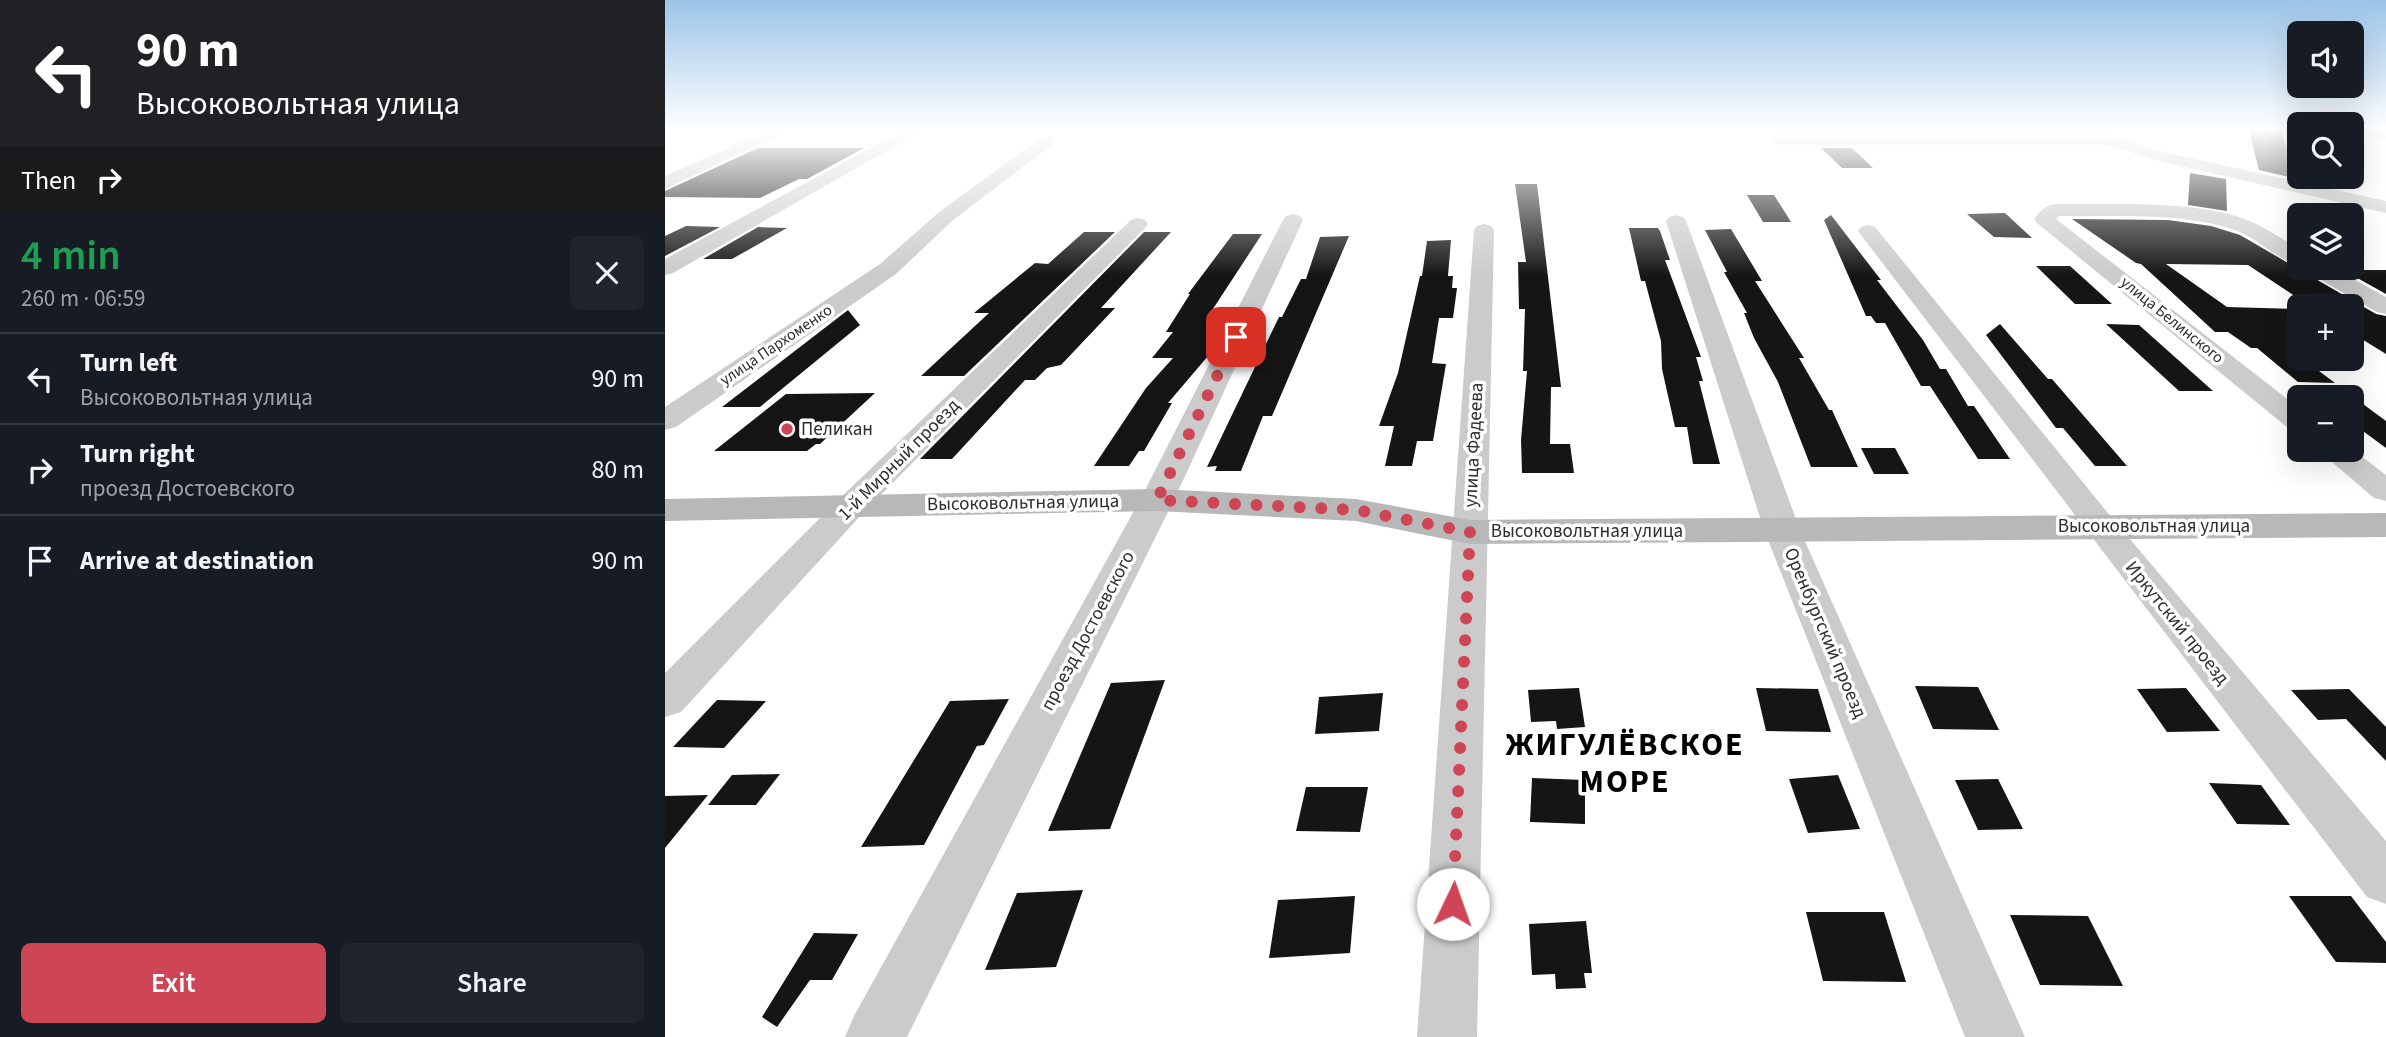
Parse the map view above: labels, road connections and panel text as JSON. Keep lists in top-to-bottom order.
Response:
{
  "streets": {
    "street": [
      "улица Белинского",
      "улица Пархоменко",
      "улица Фадеева",
      "1-й Мирный проезд",
      "Высоковольтная улица",
      "Иркутский проезд",
      "проезд Достоевского",
      "Оренбургский проезд"
    ]
  },
  "crossings": [
    ["улица Фадеева", "Высоковольтная улица"],
    ["1-й Мирный проезд", "Высоковольтная улица"],
    ["Высоковольтная улица", "Иркутский проезд"],
    ["Высоковольтная улица", "проезд Достоевского"],
    ["Высоковольтная улица", "Оренбургский проезд"]
  ],
  "districts": ["ЖИГУЛЁВСКОЕ МОРЕ"],
  "places": ["Пеликан"],
  "page": {
    "turn": ["90 m", "Высоковольтная улица"],
    "map_buttons": ["+", "−"],
    "then": "Then",
    "heading": ["4 min", "260 m · 06:59"],
    "list": [
      {
        "name": "Turn left",
        "note": "Высоковольтная улица",
        "value": "90 m"
      },
      {
        "name": "Turn right",
        "note": "проезд Достоевского",
        "value": "80 m"
      },
      {
        "name": "Arrive at destination",
        "value": "90 m"
      }
    ],
    "buttons": ["Exit", "Share"]
  }
}
